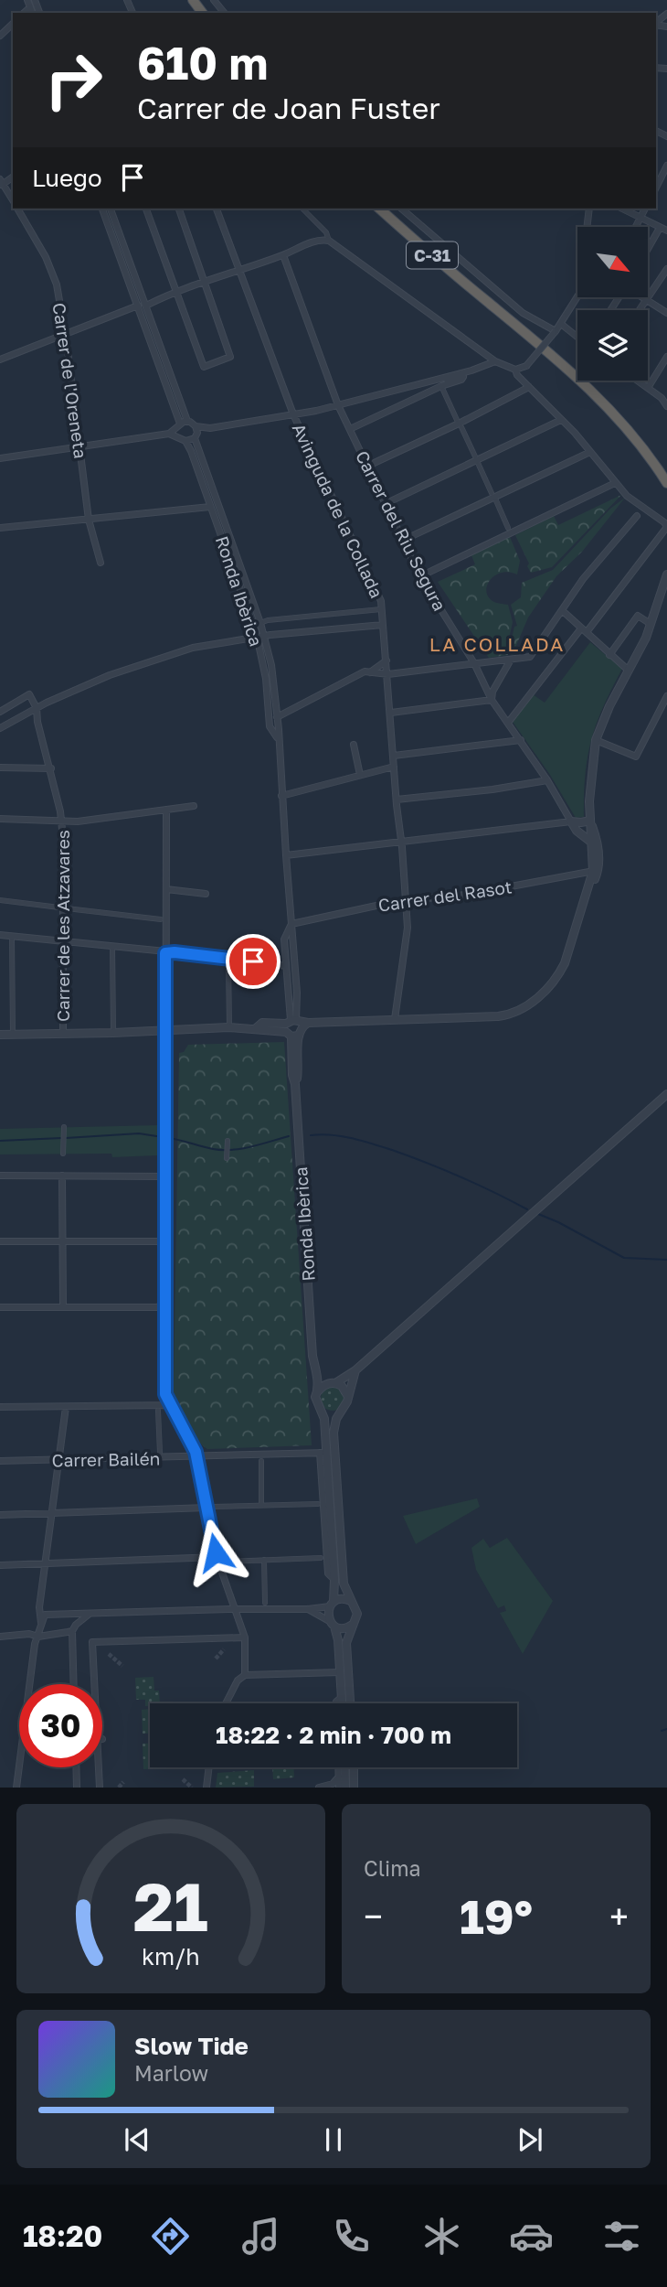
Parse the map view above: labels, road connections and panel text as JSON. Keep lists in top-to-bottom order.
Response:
{
  "streets": {
    "highway": ["C-31"],
    "street": [
      "Carrer de l'Oreneta",
      "Avinguda de la Collada",
      "Carrer del Riu Segura",
      "Ronda Ibèrica",
      "Carrer del Rasot",
      "Carrer de les Atzavares",
      "Carrer Bailén"
    ]
  },
  "crossings": [
    ["Avinguda de la Collada", "Carrer del Rasot"],
    ["Ronda Ibèrica", "Carrer del Rasot"],
    ["Ronda Ibèrica", "Carrer Bailén"]
  ],
  "districts": ["LA COLLADA"],
  "north": "bottom right",
  "page": {
    "turn": ["610 m", "Carrer de Joan Fuster"],
    "then": "Luego",
    "limit": "30",
    "trip": "18:22 · 2 min · 700 m",
    "tile": "Clima",
    "heat": ["−", "19°", "+"],
    "song": ["Slow Tide", "Marlow"],
    "tabs": "18:20",
    "gauge": ["21", "km/h"]
  }
}
